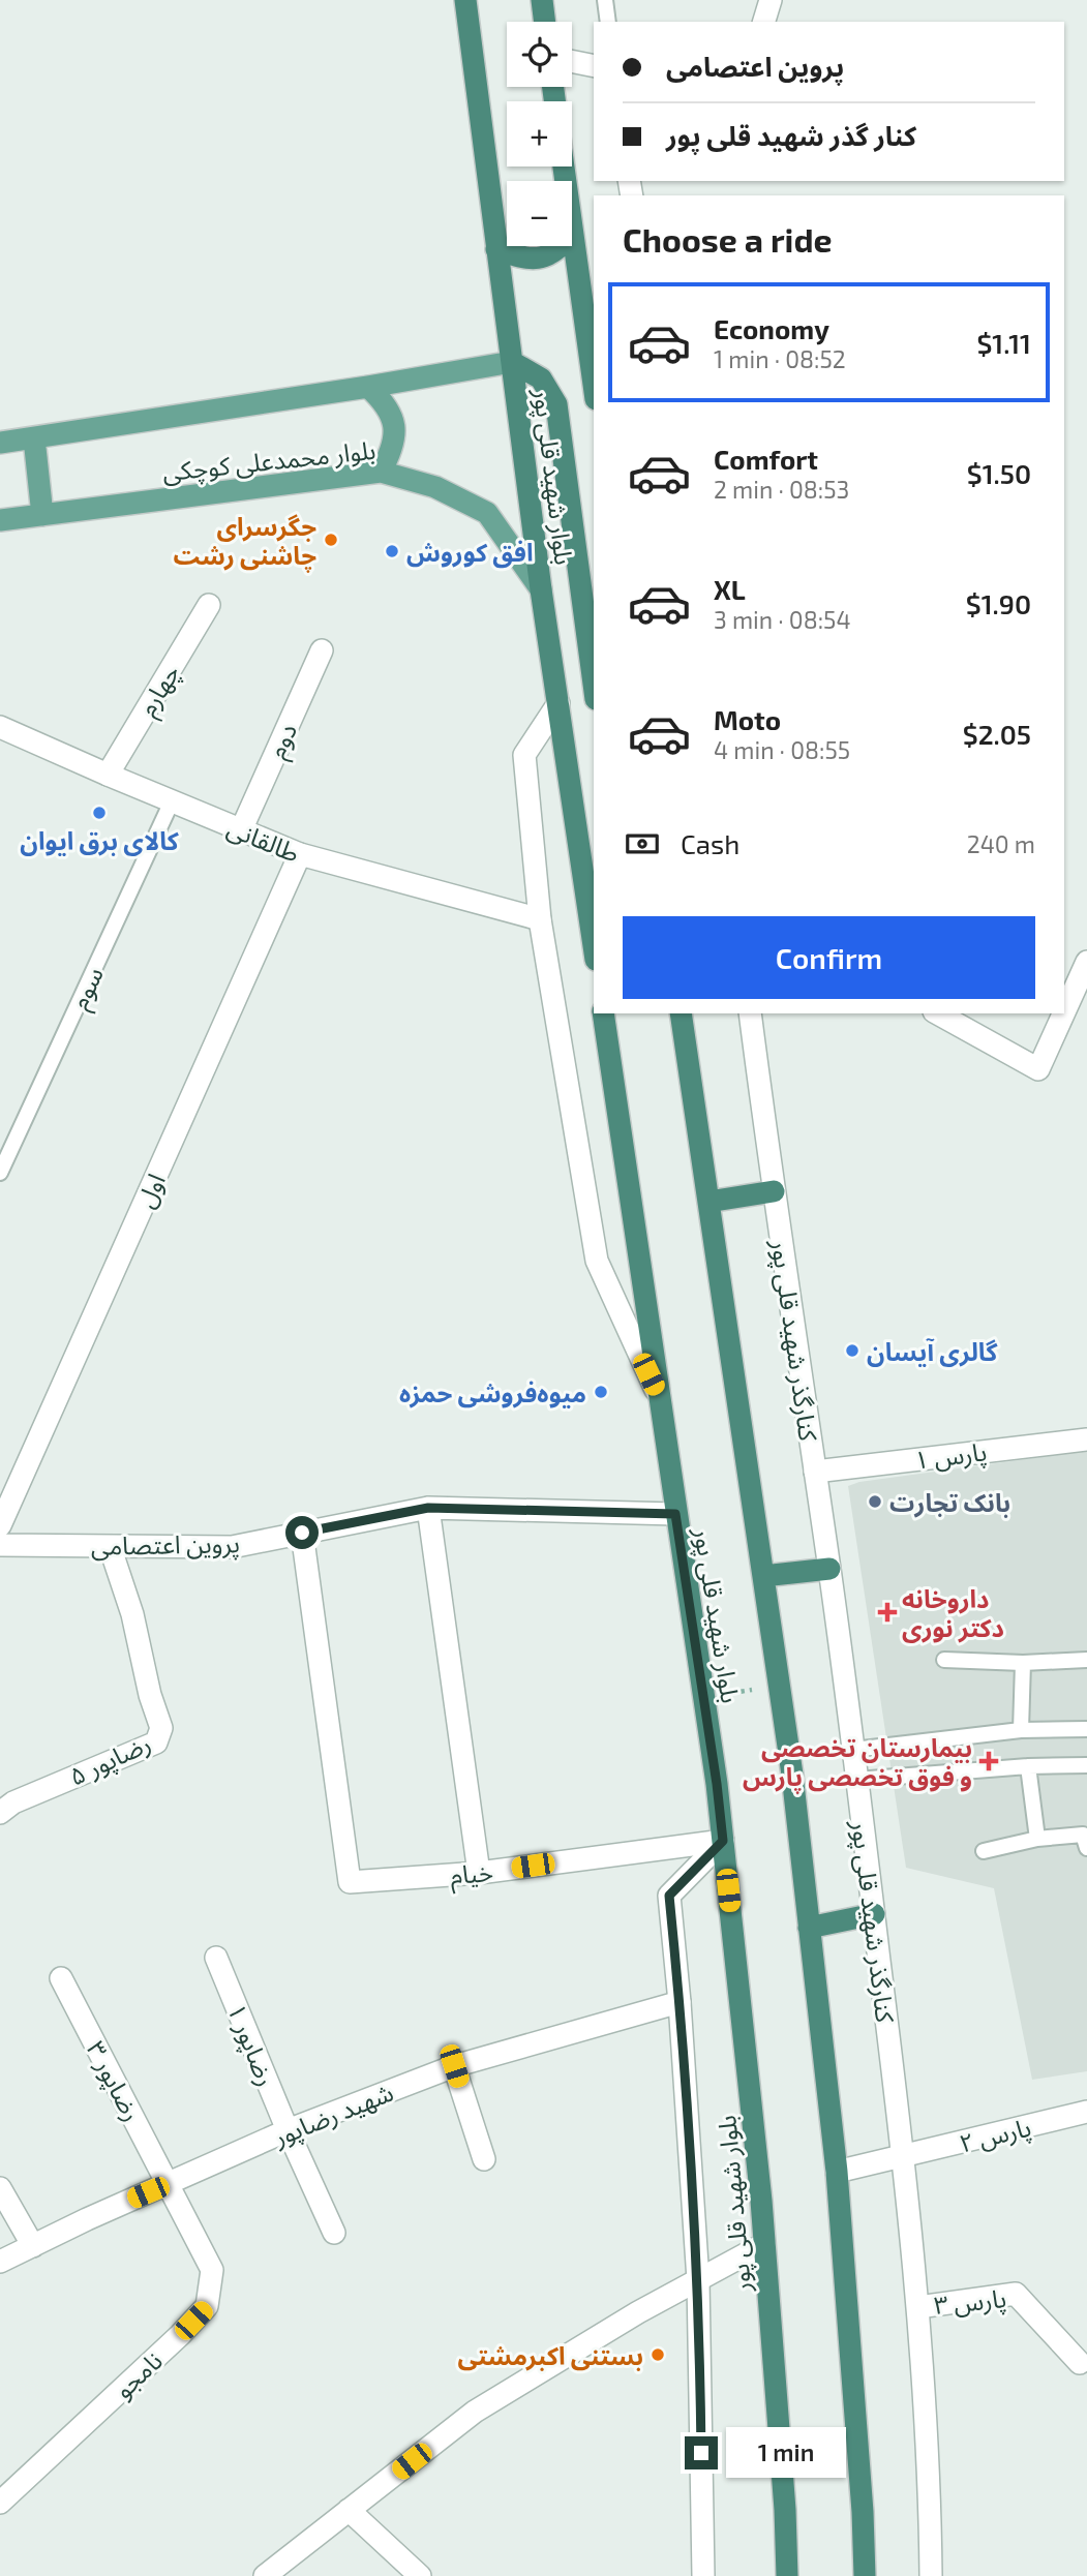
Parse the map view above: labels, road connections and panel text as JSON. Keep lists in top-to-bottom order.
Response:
{
  "streets": {
    "highway": ["بلوار شهید قلی پور"],
    "main road": ["بلوار محمدعلی کوچکی"],
    "street": [
      "چهارم",
      "دوم",
      "طالقانی",
      "اول",
      "کنارگذر شهید قلی پور",
      "پارس ۱",
      "پروین اعتصامی",
      "رضاپور ۵",
      "خیام",
      "رضاپور ۱",
      "رضاپور ۳",
      "شهید رضاپور",
      "پارس ۲",
      "پارس ۳",
      "نامجو"
    ],
    "lane": ["سوم"]
  },
  "crossings": [
    ["بلوار محمدعلی کوچکی", "بلوار شهید قلی پور"],
    ["بلوار شهید قلی پور", "پروین اعتصامی"],
    ["بلوار شهید قلی پور", "خیام"],
    ["بلوار شهید قلی پور", "پارس ۲"],
    ["چهارم", "طالقانی"],
    ["دوم", "طالقانی"],
    ["طالقانی", "سوم"],
    ["طالقانی", "اول"],
    ["کنارگذر شهید قلی پور", "پارس ۱"],
    ["کنارگذر شهید قلی پور", "پارس ۲"],
    ["کنارگذر شهید قلی پور", "پارس ۳"],
    ["پروین اعتصامی", "رضاپور ۵"],
    ["پروین اعتصامی", "خیام"],
    ["رضاپور ۱", "شهید رضاپور"],
    ["رضاپور ۳", "شهید رضاپور"],
    ["رضاپور ۳", "نامجو"],
    ["شهید رضاپور", "نامجو"]
  ],
  "places": {
    "other": [
      "جگرسرای چاشنی رشت",
      "افق کوروش",
      "کالای برق ایوان",
      "گالری آیسان",
      "میوه‌فروشی حمزه",
      "بانک تجارت",
      "بستنی اکبرمشتی"
    ],
    "health": ["داروخانه دکتر نوری", "بیمارستان تخصصی و فوق تخصصی پارس"]
  },
  "page": {
    "map_buttons": ["+", "−"],
    "banner": ["پروین اعتصامی", "کنار گذر شهید قلی پور"],
    "heading": "Choose a ride",
    "list": [
      {
        "name": "Economy",
        "note": "1 min · 08:52",
        "value": "$1.11"
      },
      {
        "name": "Comfort",
        "note": "2 min · 08:53",
        "value": "$1.50"
      },
      {
        "name": "XL",
        "note": "3 min · 08:54",
        "value": "$1.90"
      },
      {
        "name": "Moto",
        "note": "4 min · 08:55",
        "value": "$2.05"
      }
    ],
    "pay": ["Cash", "240 m"],
    "buttons": "Confirm",
    "bubble": "1 min"
  }
}
